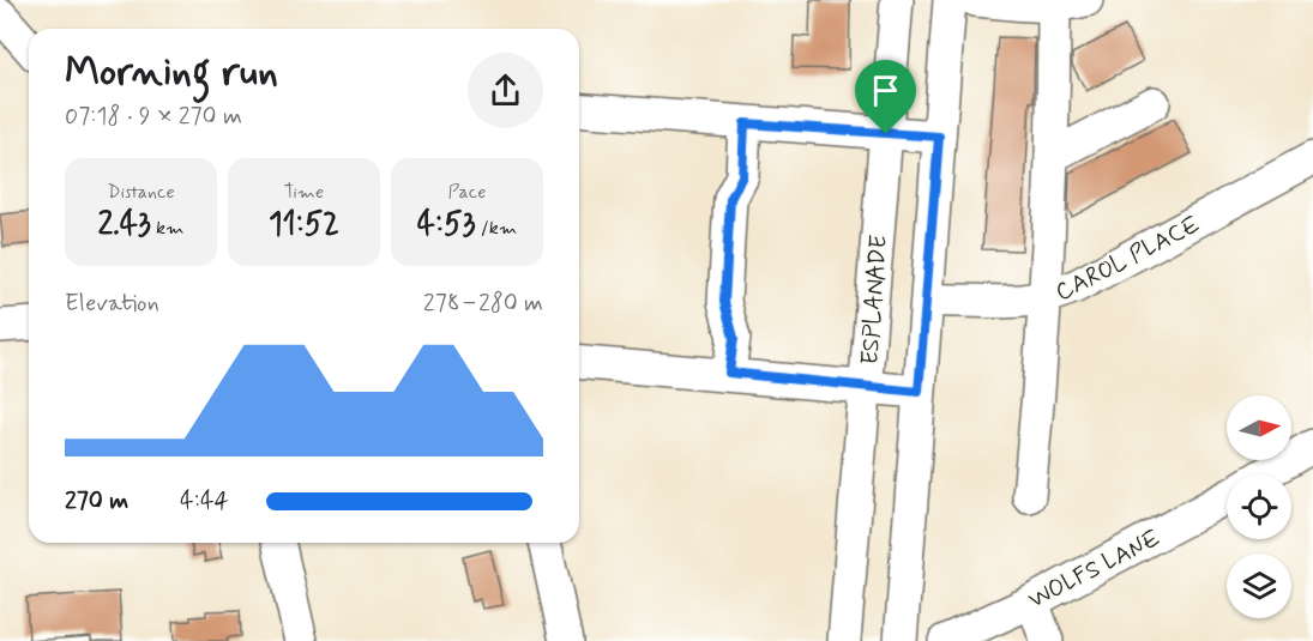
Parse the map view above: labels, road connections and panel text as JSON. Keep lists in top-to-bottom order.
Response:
{
  "streets": {
    "street": ["CAROL PLACE", "ESPLANADE", "WOLFS LANE"]
  },
  "north": "right",
  "page": {
    "heading": ["Morning run", "07:18 · 9 × 270 m"],
    "stats": [
      ["Distance", "2.43 km"],
      ["Time", "11:52"],
      ["Pace", "4:53 /km"]
    ],
    "chart": ["Elevation", "278–280 m"],
    "list": [
      {
        "name": "270 m",
        "note": "4:44"
      }
    ]
  }
}
